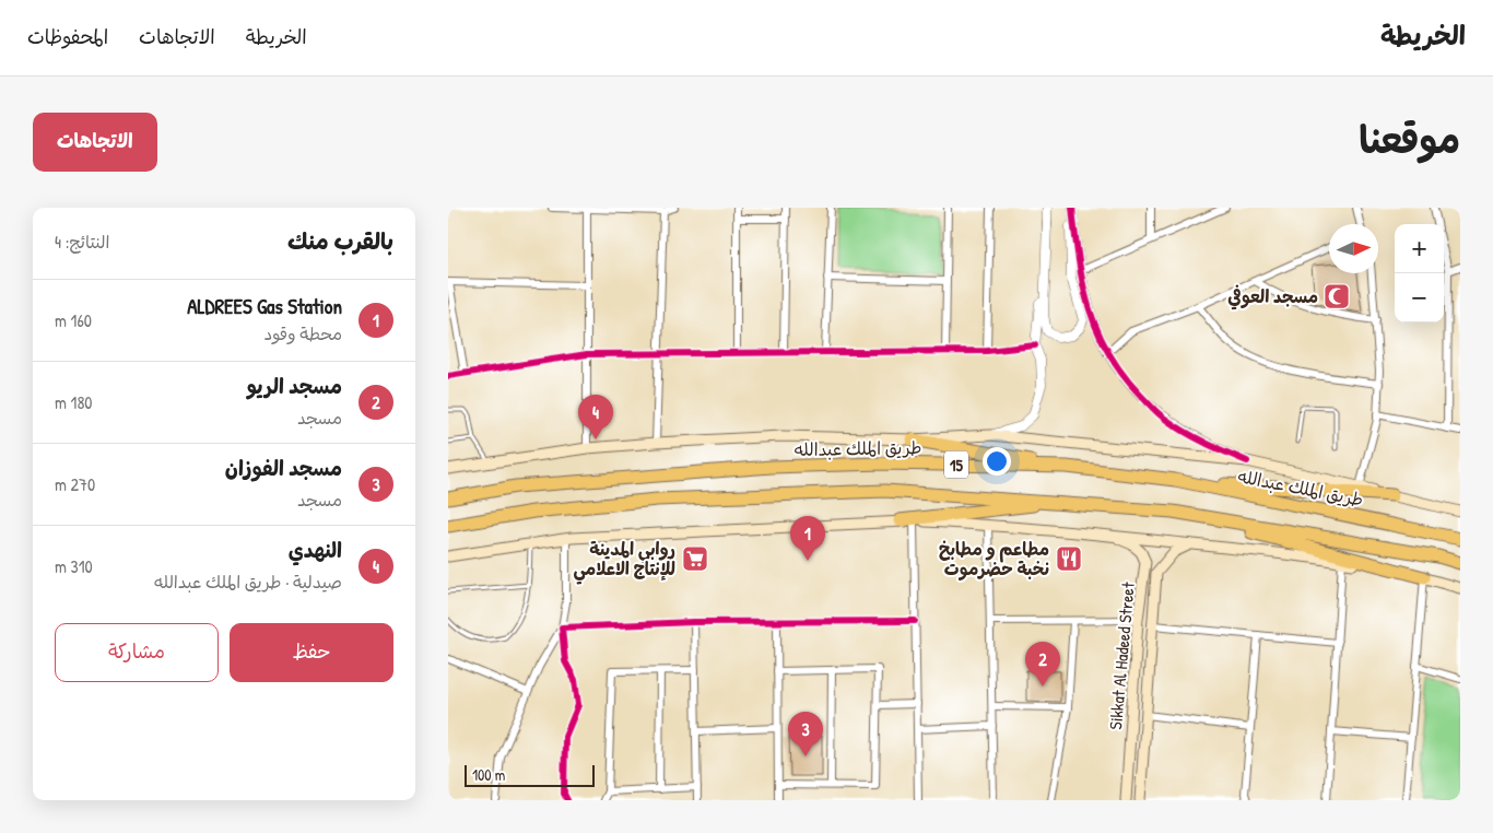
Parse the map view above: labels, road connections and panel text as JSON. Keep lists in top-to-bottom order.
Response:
{
  "streets": {
    "highway": ["طريق الملك عبدالله", "15"],
    "main road": ["Sikkat Al Hadeed Street"]
  },
  "places": {
    "mosque": ["مسجد العوفي"],
    "supermarket": ["روابي المدينة للإنتاج الاعلامي"],
    "restaurant": ["مطاعم و مطابخ نخبة حضرموت"]
  },
  "scale_bar": "100 m",
  "north": "right",
  "page": {
    "header": "الخريطة",
    "nav": ["الخريطة", "الاتجاهات", "المحفوظات"],
    "title": "موقعنا",
    "buttons": [
      "الاتجاهات",
      ["حفظ", "مشاركة"]
    ],
    "heading": ["بالقرب منك", "النتائج: 4"],
    "map_buttons": ["+", "−"],
    "list": [
      {
        "mark": "1",
        "name": "ALDREES Gas Station",
        "note": "محطة وقود",
        "value": "160 m"
      },
      {
        "mark": "2",
        "name": "مسجد الريو",
        "note": "مسجد",
        "value": "180 m"
      },
      {
        "mark": "3",
        "name": "مسجد الفوزان",
        "note": "مسجد",
        "value": "270 m"
      },
      {
        "mark": "4",
        "name": "النهدي",
        "note": "صيدلية · طريق الملك عبدالله",
        "value": "310 m"
      }
    ],
    "pins": [
      "4",
      "1",
      "2",
      "3"
    ],
    "scale": "100 m"
  }
}
